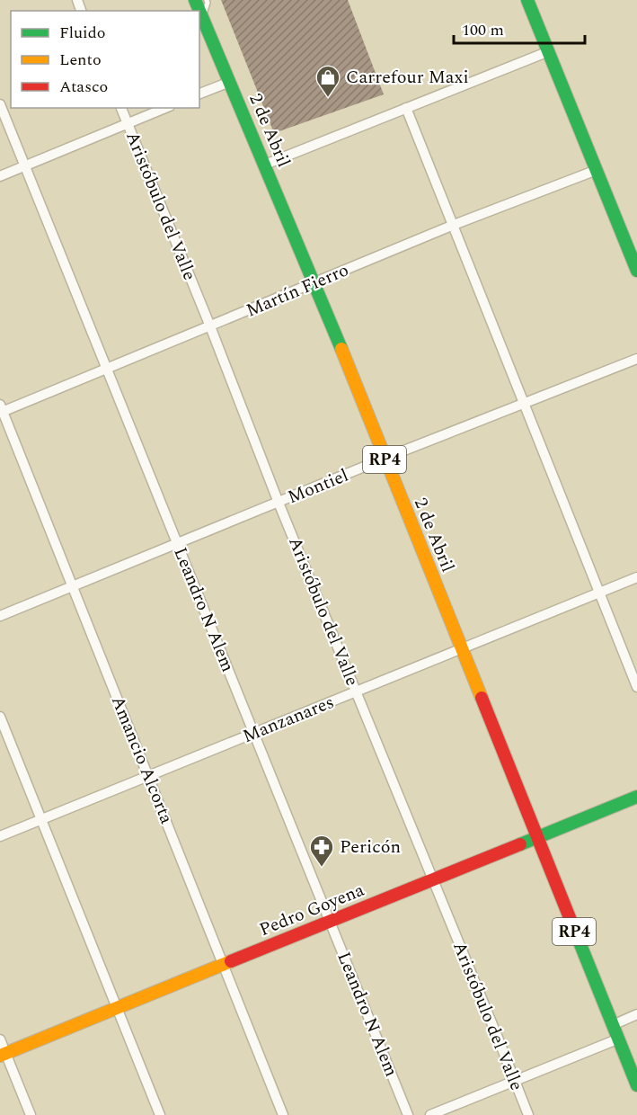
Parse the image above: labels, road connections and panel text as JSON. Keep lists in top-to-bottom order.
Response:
{
  "streets": {
    "main road": ["2 de Abril", "RP4", "Pedro Goyena"],
    "street": [
      "Aristóbulo del Valle",
      "Martín Fierro",
      "Montiel",
      "Leandro N Alem",
      "Manzanares",
      "Amancio Alcorta"
    ]
  },
  "crossings": [
    ["2 de Abril", "Martín Fierro"],
    ["2 de Abril", "Montiel"],
    ["2 de Abril", "Manzanares"],
    ["2 de Abril", "Pedro Goyena"],
    ["Aristóbulo del Valle", "Martín Fierro"],
    ["Aristóbulo del Valle", "Montiel"],
    ["Aristóbulo del Valle", "Manzanares"],
    ["Aristóbulo del Valle", "Pedro Goyena"],
    ["Martín Fierro", "Leandro N Alem"],
    ["Martín Fierro", "Amancio Alcorta"],
    ["Montiel", "Leandro N Alem"],
    ["Montiel", "Amancio Alcorta"],
    ["Leandro N Alem", "Manzanares"],
    ["Leandro N Alem", "Pedro Goyena"],
    ["Manzanares", "Amancio Alcorta"],
    ["Amancio Alcorta", "Pedro Goyena"]
  ],
  "places": {
    "shop": ["Carrefour Maxi"],
    "pharmacy": ["Pericón"]
  },
  "legend": ["Fluido", "Lento", "Atasco"],
  "scale_bar": "100 m"
}
